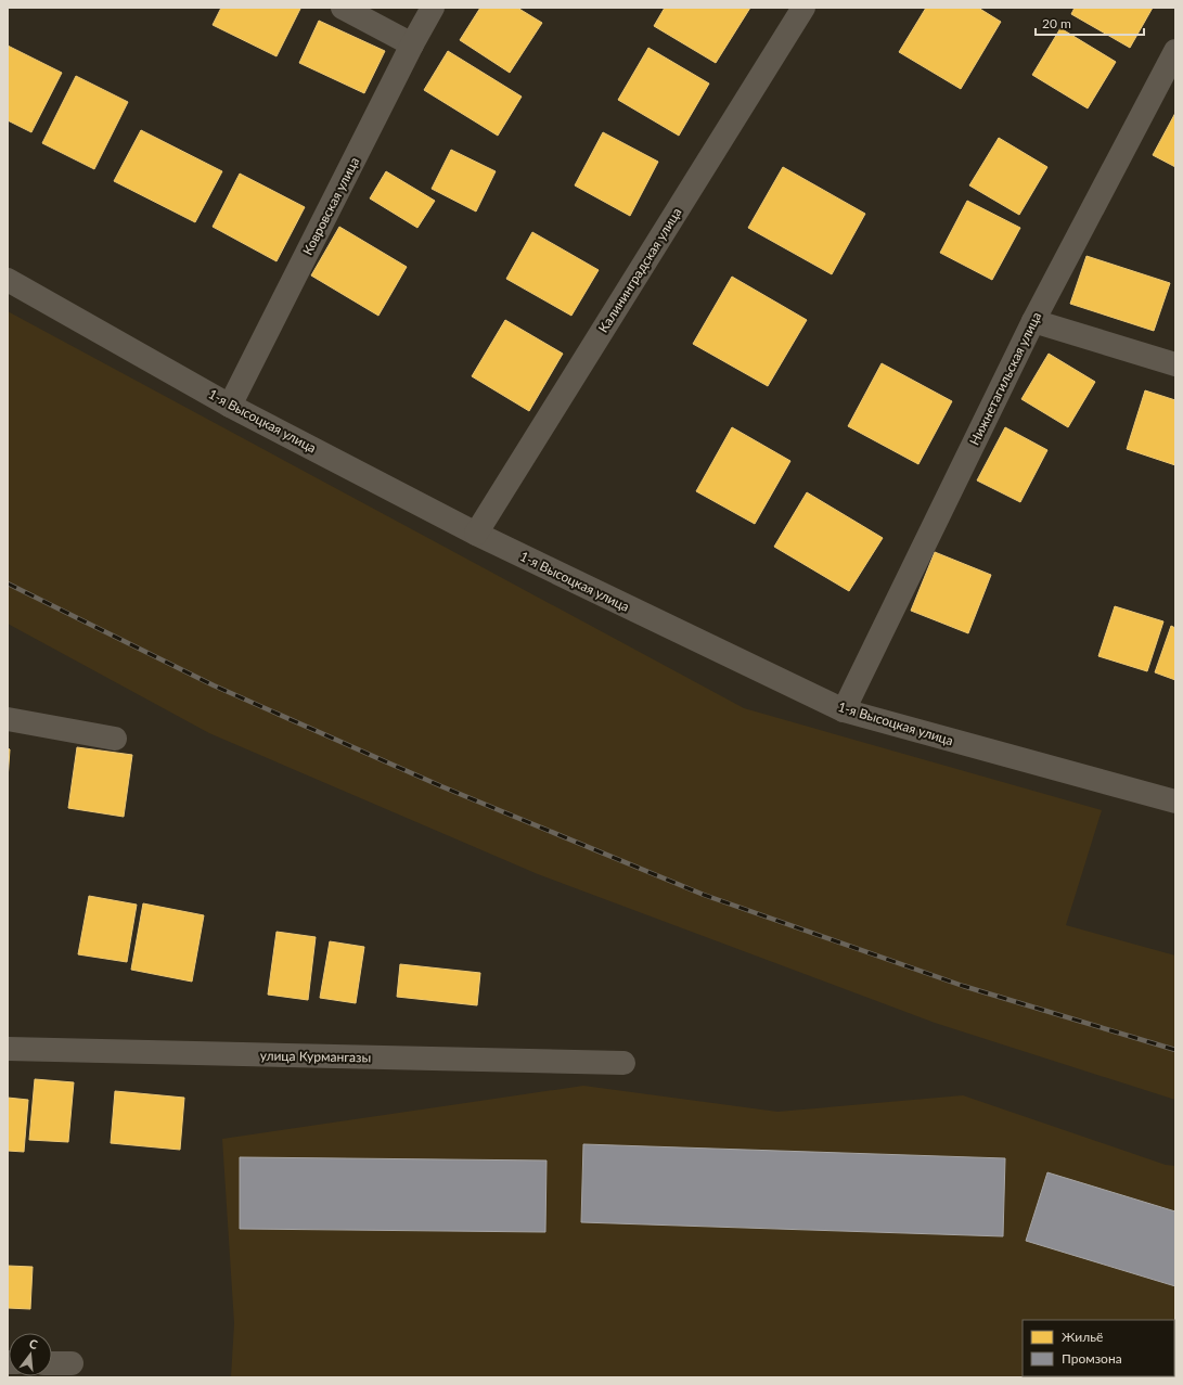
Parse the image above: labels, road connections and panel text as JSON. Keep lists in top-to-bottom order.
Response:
{
  "streets": {
    "street": [
      "Ковровская улица",
      "Калининградская улица",
      "Нижнетагильская улица",
      "1-я Высоцкая улица",
      "улица Курмангазы"
    ]
  },
  "crossings": [
    ["Ковровская улица", "1-я Высоцкая улица"],
    ["Калининградская улица", "1-я Высоцкая улица"],
    ["Нижнетагильская улица", "1-я Высоцкая улица"]
  ],
  "legend": ["Жильё", "Промзона"],
  "scale_bar": "20 m",
  "north": "top"
}
